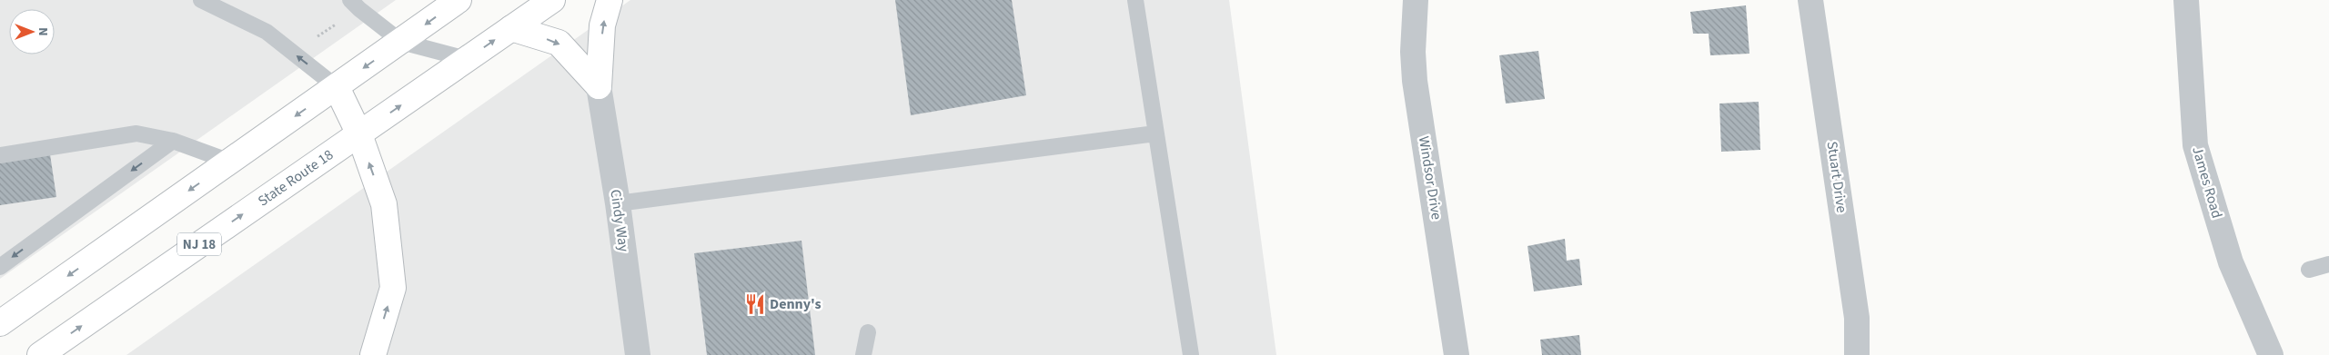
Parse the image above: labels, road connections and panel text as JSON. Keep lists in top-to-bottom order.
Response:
{
  "streets": {
    "highway": ["State Route 18", "NJ 18"],
    "street": [
      "Stuart Drive",
      "Windsor Drive",
      "James Road",
      "Cindy Way"
    ]
  },
  "places": {
    "restaurant": ["Denny's"]
  },
  "north": "right"
}
